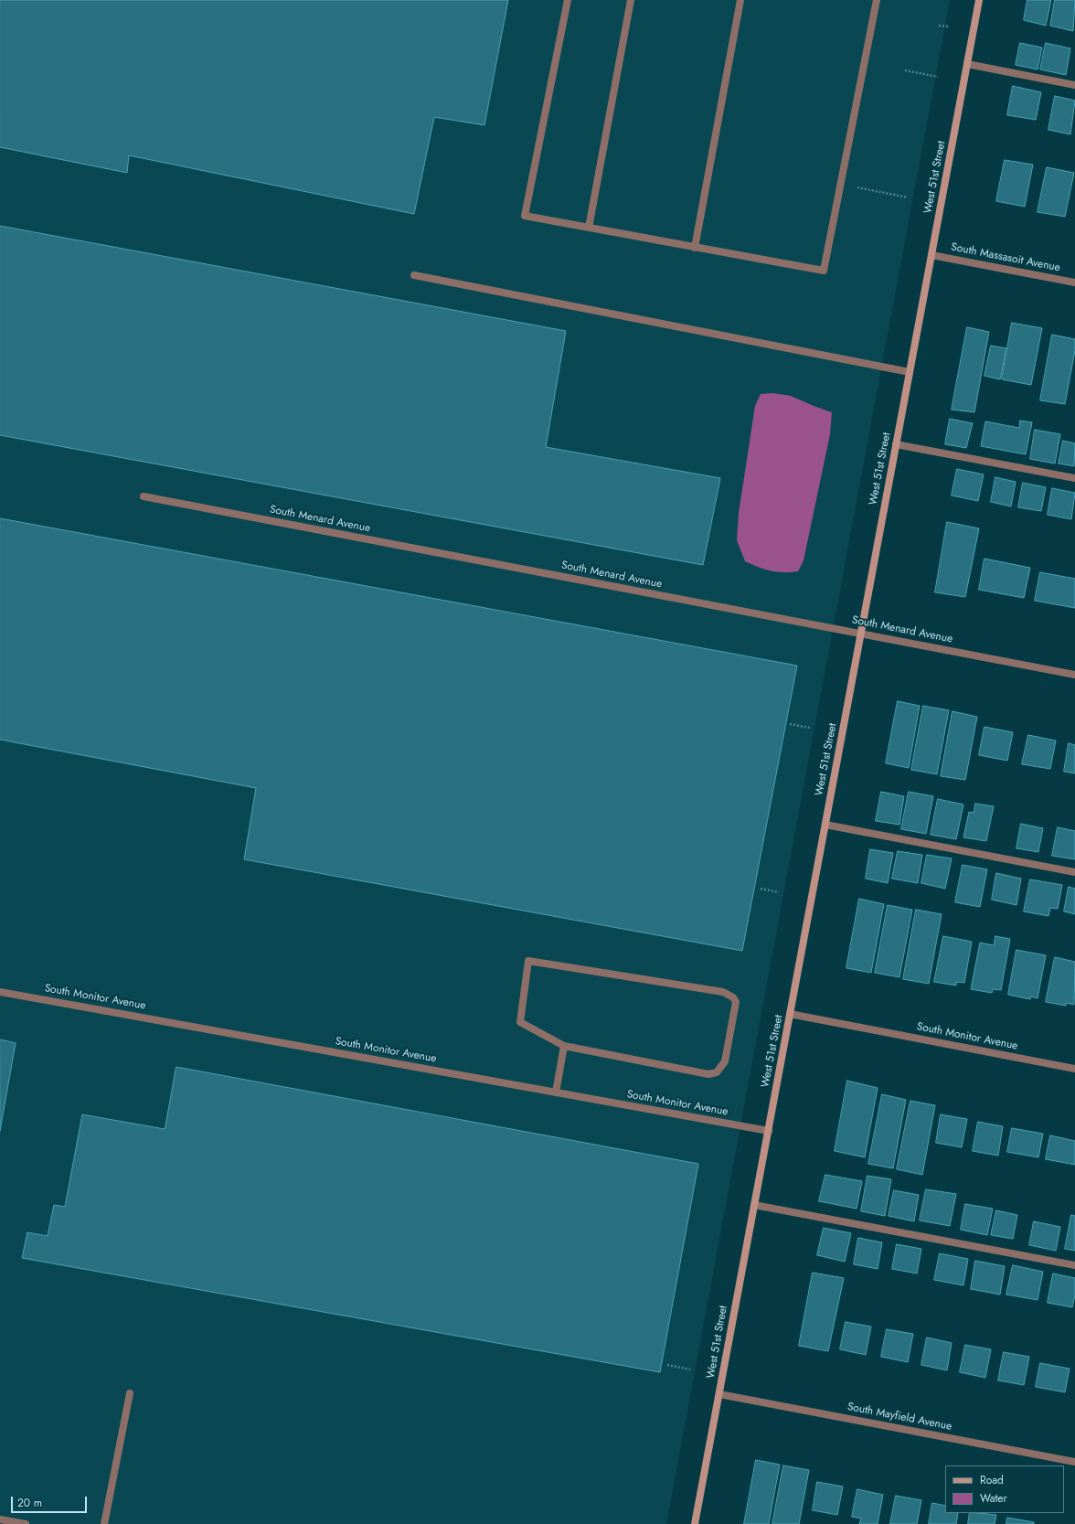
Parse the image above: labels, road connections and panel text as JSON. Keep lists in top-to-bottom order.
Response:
{
  "streets": {
    "street": [
      "West 51st Street",
      "South Massasoit Avenue",
      "South Menard Avenue",
      "South Monitor Avenue",
      "South Mayfield Avenue"
    ]
  },
  "crossings": [
    ["West 51st Street", "South Massasoit Avenue"],
    ["West 51st Street", "South Menard Avenue"],
    ["West 51st Street", "South Monitor Avenue"],
    ["West 51st Street", "South Mayfield Avenue"]
  ],
  "legend": ["Road", "Water"],
  "scale_bar": "20 m"
}
